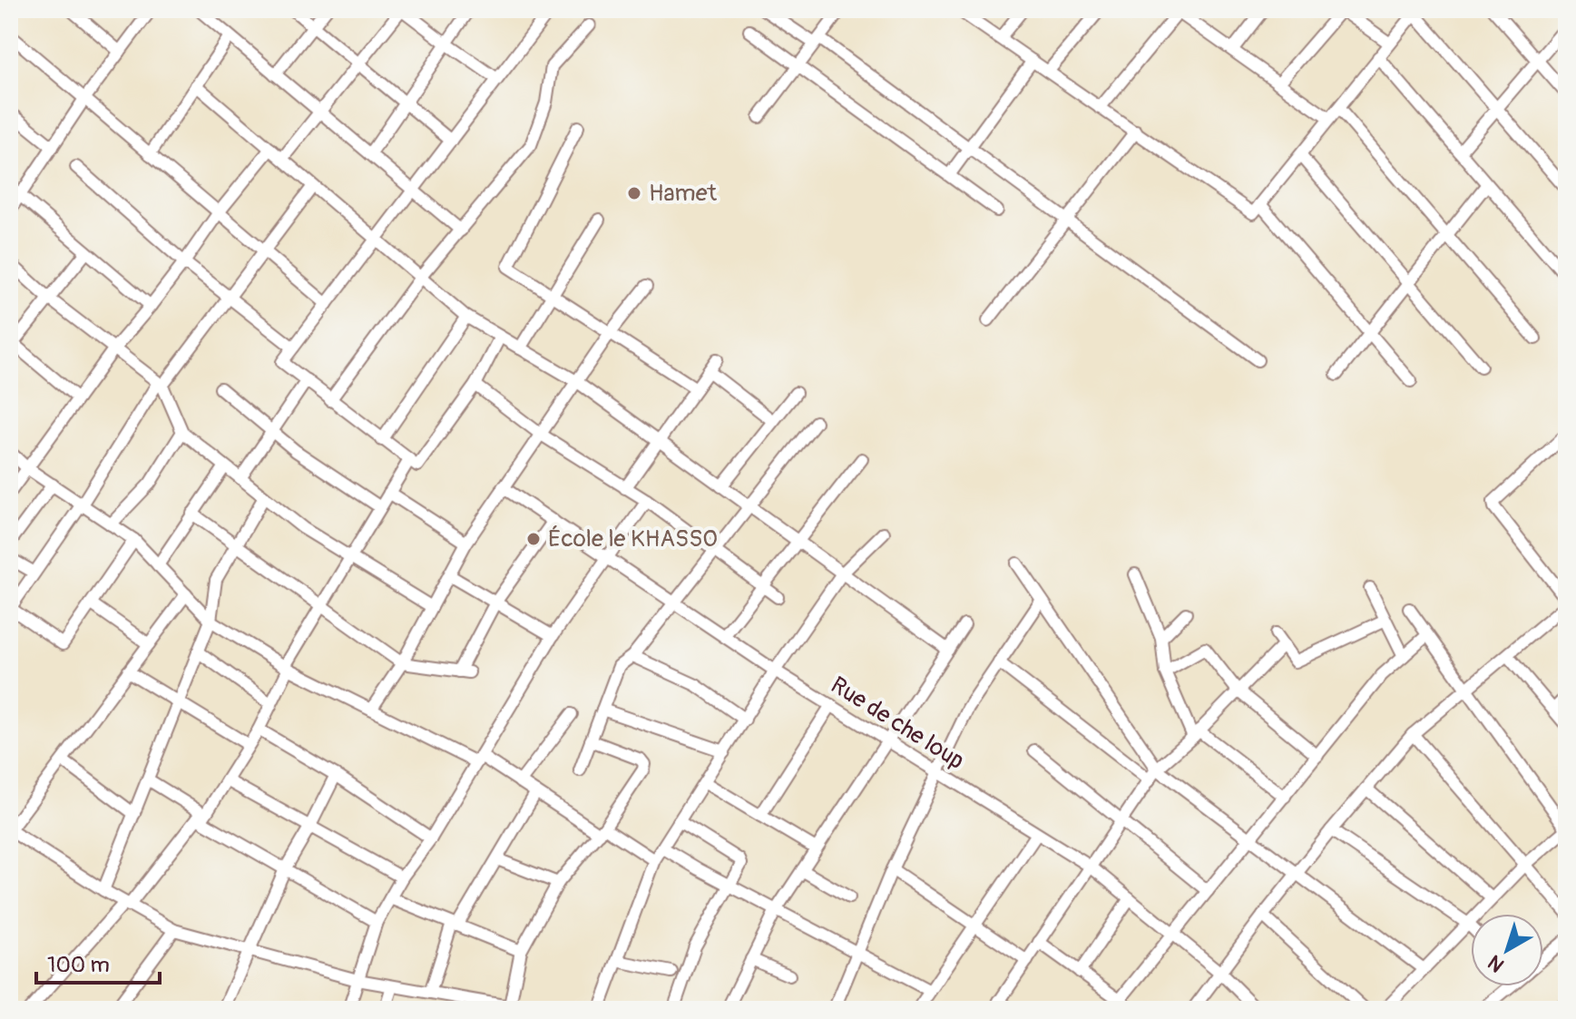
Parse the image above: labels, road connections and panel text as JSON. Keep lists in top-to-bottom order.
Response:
{
  "streets": {
    "street": ["Rue de che loup"]
  },
  "places": ["Hamet", "École le KHASSO"],
  "scale_bar": "100 m",
  "north": "bottom left"
}
